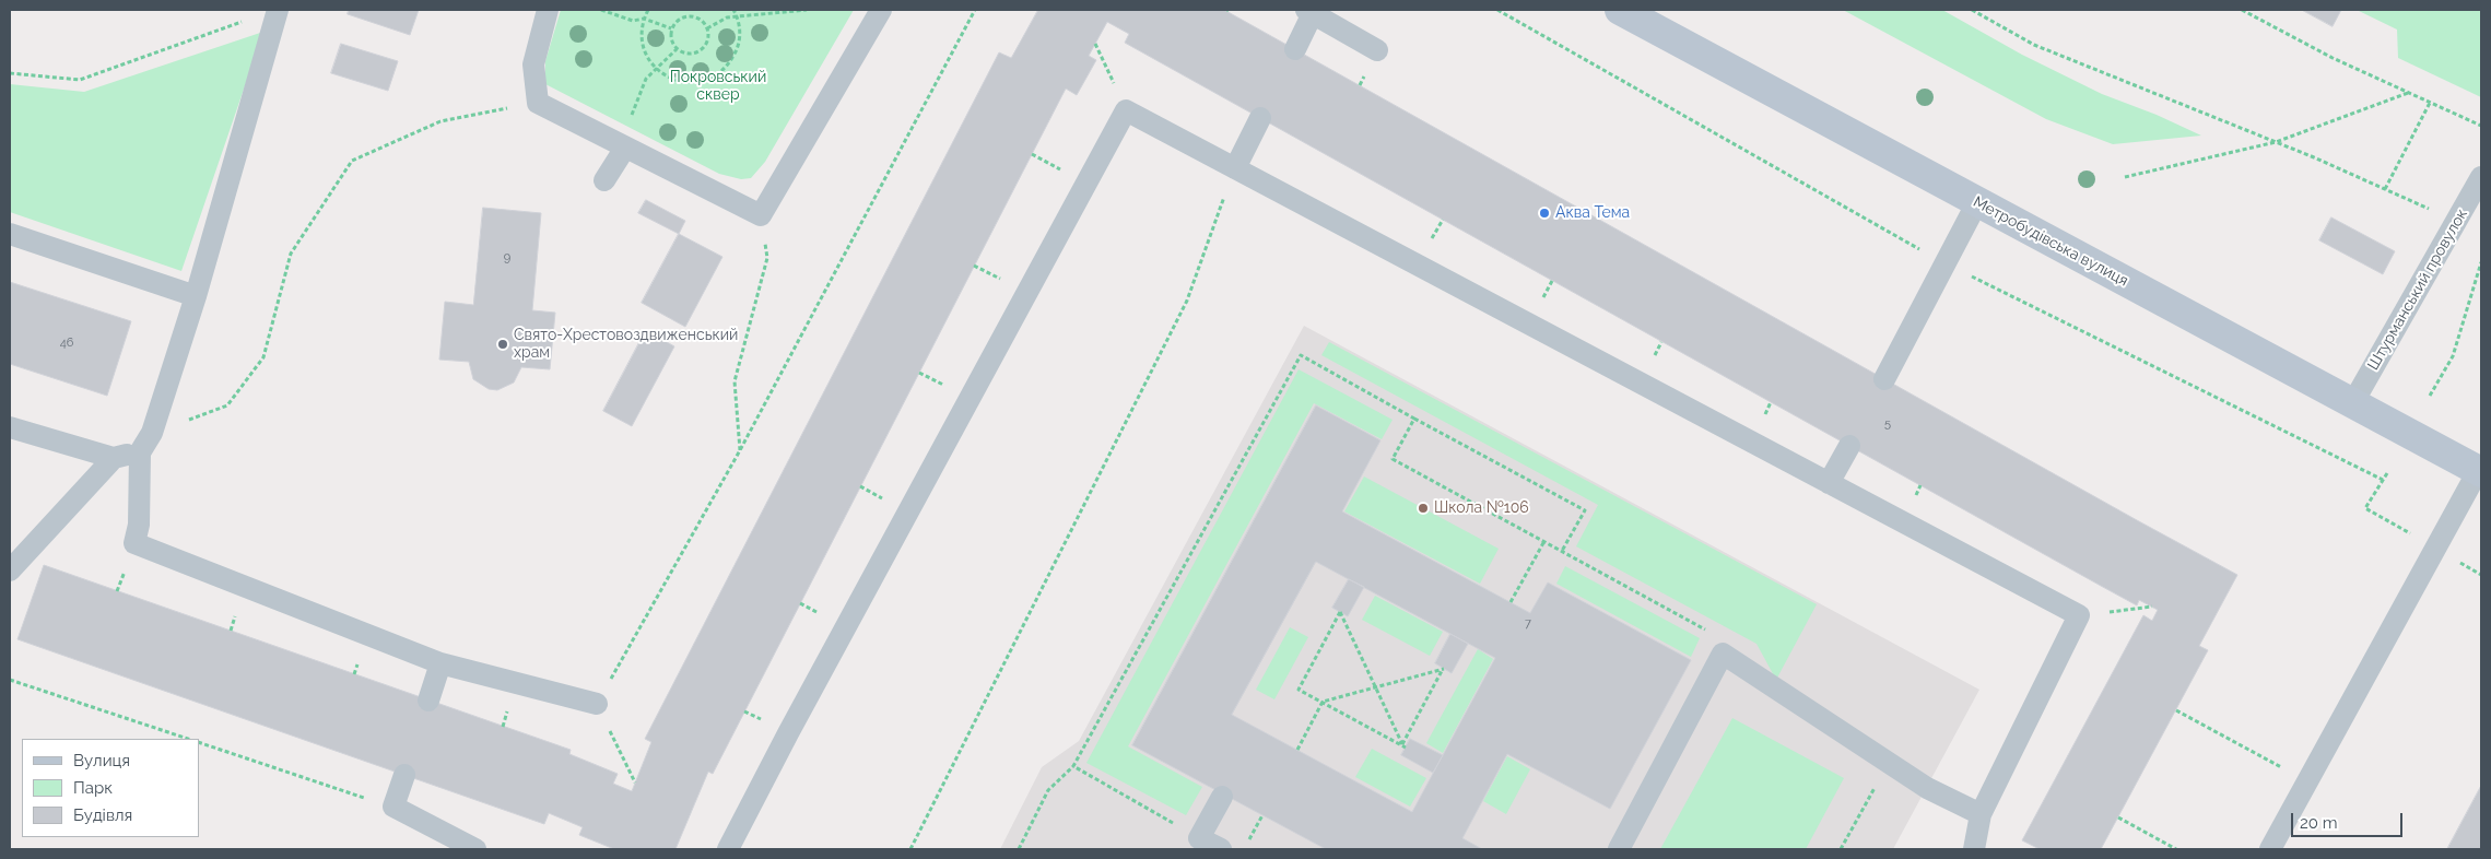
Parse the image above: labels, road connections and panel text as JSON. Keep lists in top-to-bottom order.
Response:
{
  "streets": {
    "main road": ["Метробудівська вулиця"],
    "lane": ["Штурманський провулок"]
  },
  "crossings": [
    ["Метробудівська вулиця", "Штурманський провулок"]
  ],
  "parks": ["Покровський сквер"],
  "places": ["Аква Тема", "Свято-Хрестовоздвиженський храм", "Школа №106"],
  "house_numbers": [
    "9",
    "46",
    "5",
    "7"
  ],
  "legend": ["Вулиця", "Парк", "Будівля"],
  "scale_bar": "20 m"
}
